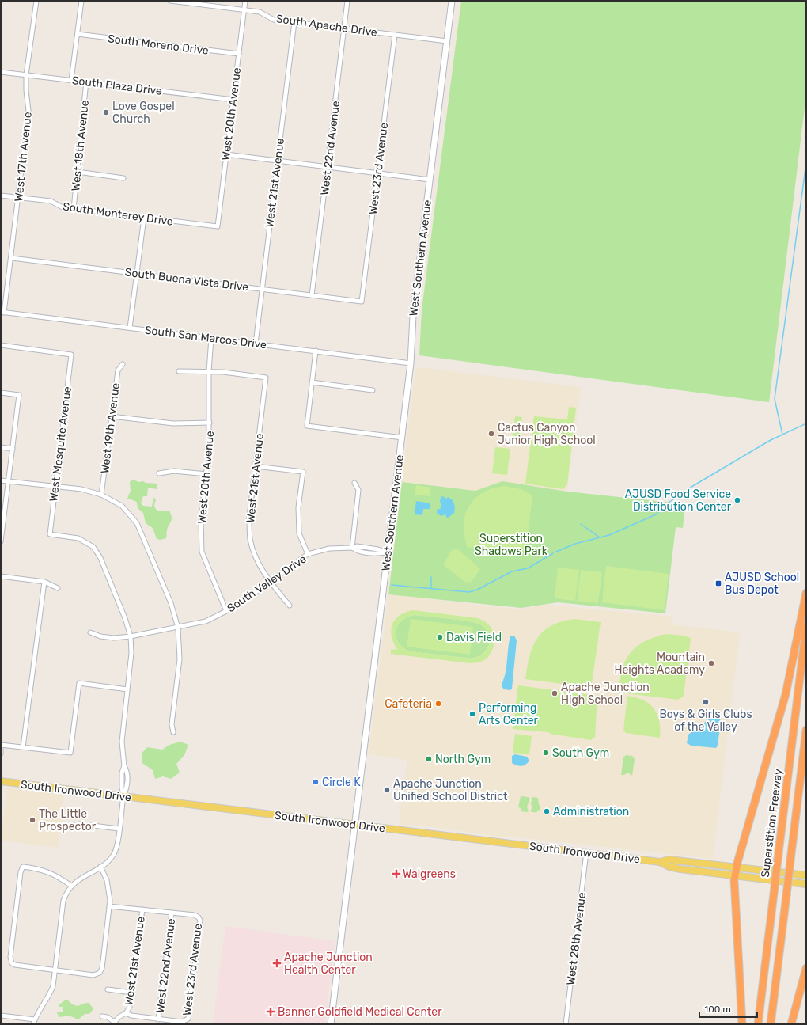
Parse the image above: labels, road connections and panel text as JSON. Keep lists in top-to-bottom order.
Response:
{
  "streets": {
    "highway": ["Superstition Freeway"],
    "main road": ["West Southern Avenue", "South Ironwood Drive"],
    "street": [
      "South Apache Drive",
      "South Moreno Drive",
      "South Plaza Drive",
      "West 20th Avenue",
      "West 18th Avenue",
      "West 22nd Avenue",
      "West 17th Avenue",
      "West 23rd Avenue",
      "West 21st Avenue",
      "South Monterey Drive",
      "South Buena Vista Drive",
      "South San Marcos Drive",
      "West 19th Avenue",
      "West Mesquite Avenue",
      "South Valley Drive",
      "West 28th Avenue"
    ]
  },
  "crossings": [
    ["South Apache Drive", "West 20th Avenue"],
    ["South Apache Drive", "West 22nd Avenue"],
    ["South Apache Drive", "West 23rd Avenue"],
    ["South Apache Drive", "West 21st Avenue"],
    ["South Apache Drive", "West Southern Avenue"],
    ["South Moreno Drive", "West 20th Avenue"],
    ["South Plaza Drive", "West 20th Avenue"],
    ["South Plaza Drive", "West 18th Avenue"],
    ["South Plaza Drive", "West 17th Avenue"],
    ["West 20th Avenue", "West 21st Avenue"],
    ["West 20th Avenue", "South Monterey Drive"],
    ["West 20th Avenue", "South San Marcos Drive"],
    ["West 20th Avenue", "South Valley Drive"],
    ["West 18th Avenue", "South Monterey Drive"],
    ["West 22nd Avenue", "West 23rd Avenue"],
    ["West 22nd Avenue", "South Buena Vista Drive"],
    ["West 17th Avenue", "South Monterey Drive"],
    ["West 17th Avenue", "South Buena Vista Drive"],
    ["West 17th Avenue", "South San Marcos Drive"],
    ["West 23rd Avenue", "South Buena Vista Drive"],
    ["West 21st Avenue", "South Buena Vista Drive"],
    ["West 21st Avenue", "South San Marcos Drive"],
    ["West 21st Avenue", "South Valley Drive"],
    ["West Southern Avenue", "South San Marcos Drive"],
    ["West Southern Avenue", "South Valley Drive"],
    ["West Southern Avenue", "South Ironwood Drive"],
    ["West Mesquite Avenue", "South Valley Drive"],
    ["South Ironwood Drive", "West 28th Avenue"]
  ],
  "parks": ["Superstition Shadows Park"],
  "places": {
    "other": [
      "Love Gospel Church",
      "Cactus Canyon Junior High School",
      "AJUSD Food Service Distribution Center",
      "Davis Field",
      "Mountain Heights Academy",
      "Apache Junction High School",
      "Boys & Girls Clubs of the Valley",
      "Cafeteria",
      "Performing Arts Center",
      "South Gym",
      "North Gym",
      "Circle K",
      "Apache Junction Unified School District",
      "Administration",
      "The Little Prospector"
    ],
    "transit": ["AJUSD School Bus Depot"],
    "health": ["Walgreens", "Apache Junction Health Center", "Banner Goldfield Medical Center"]
  },
  "scale_bar": "100 m"
}
